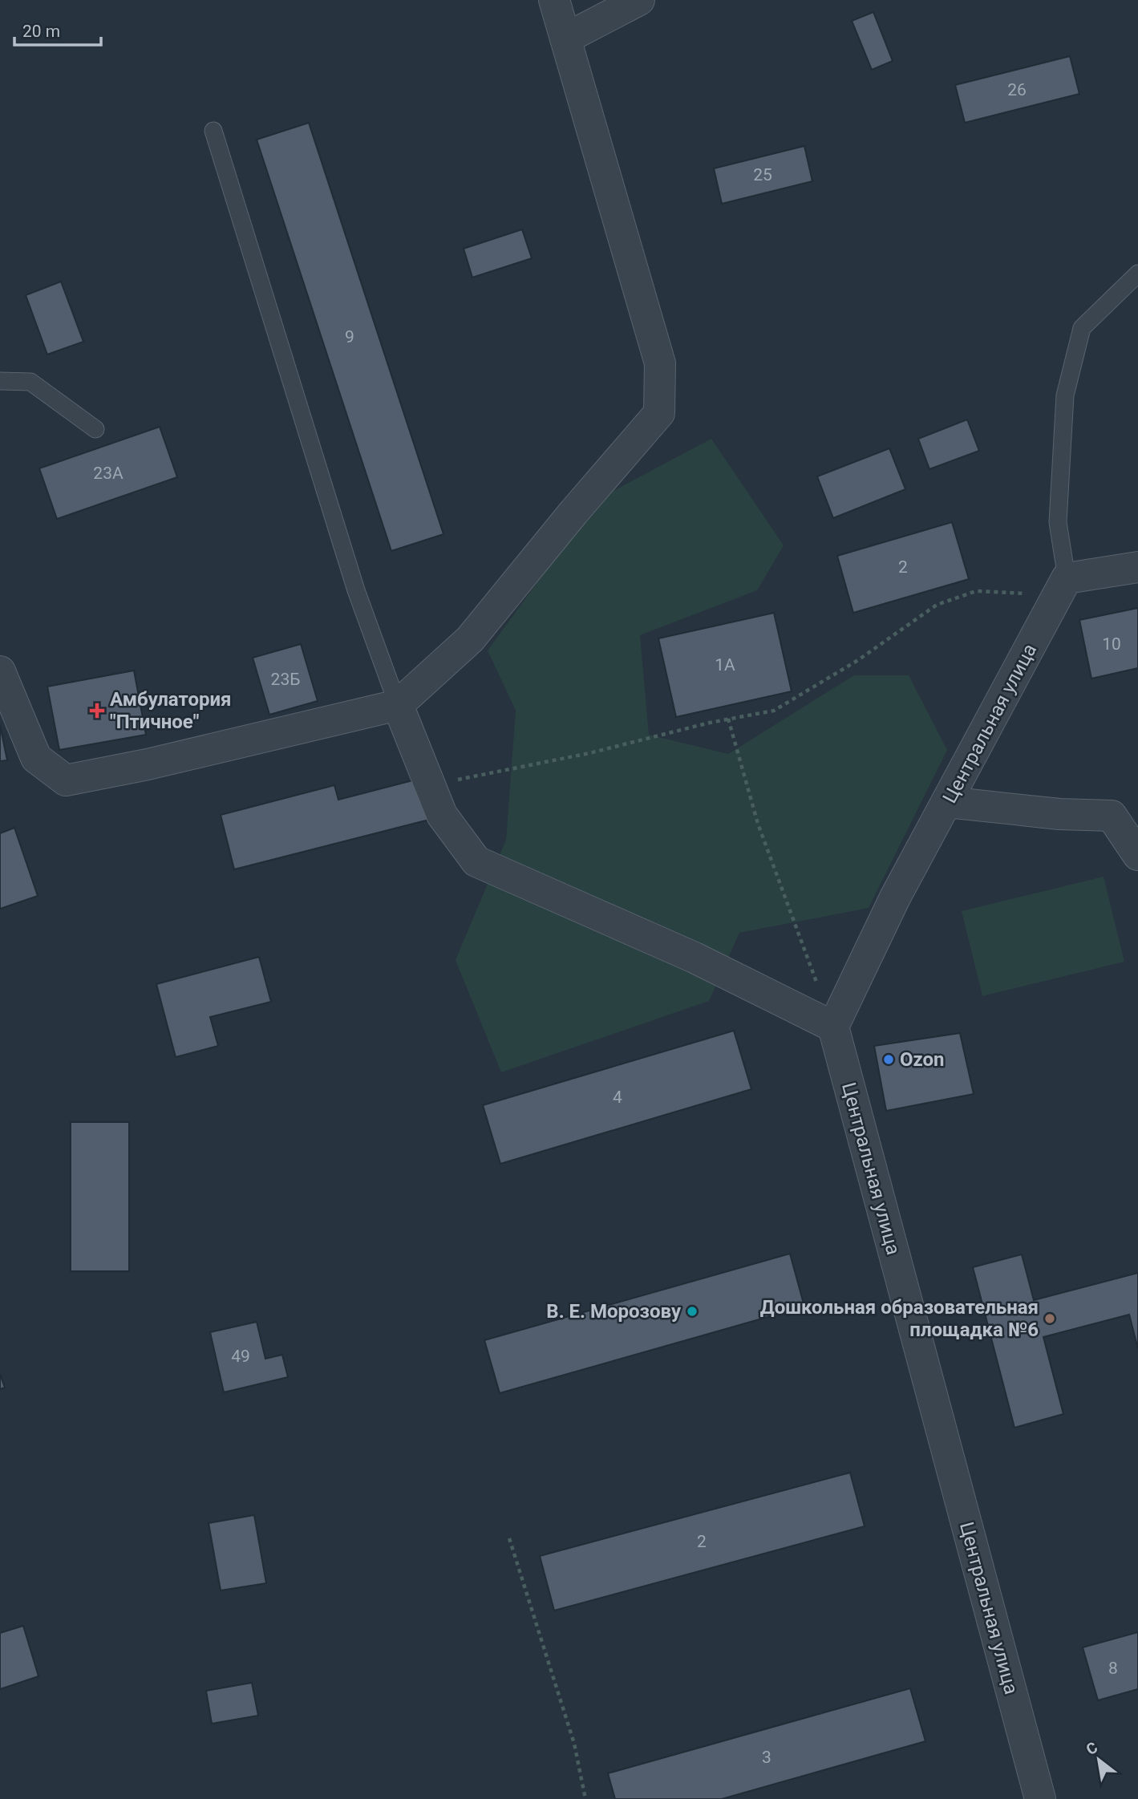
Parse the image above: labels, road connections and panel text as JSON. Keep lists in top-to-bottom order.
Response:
{
  "streets": {
    "street": ["Центральная улица"]
  },
  "places": {
    "health": ["Амбулатория \"Птичное\""],
    "other": ["Ozon", "В. Е. Морозову", "Дошкольная образовательная площадка №6"]
  },
  "house_numbers": [
    "26",
    "25",
    "9",
    "23А",
    "2",
    "10",
    "1А",
    "23Б",
    "4",
    "49",
    "2",
    "8",
    "3"
  ],
  "scale_bar": "20 m",
  "north": "top left"
}
